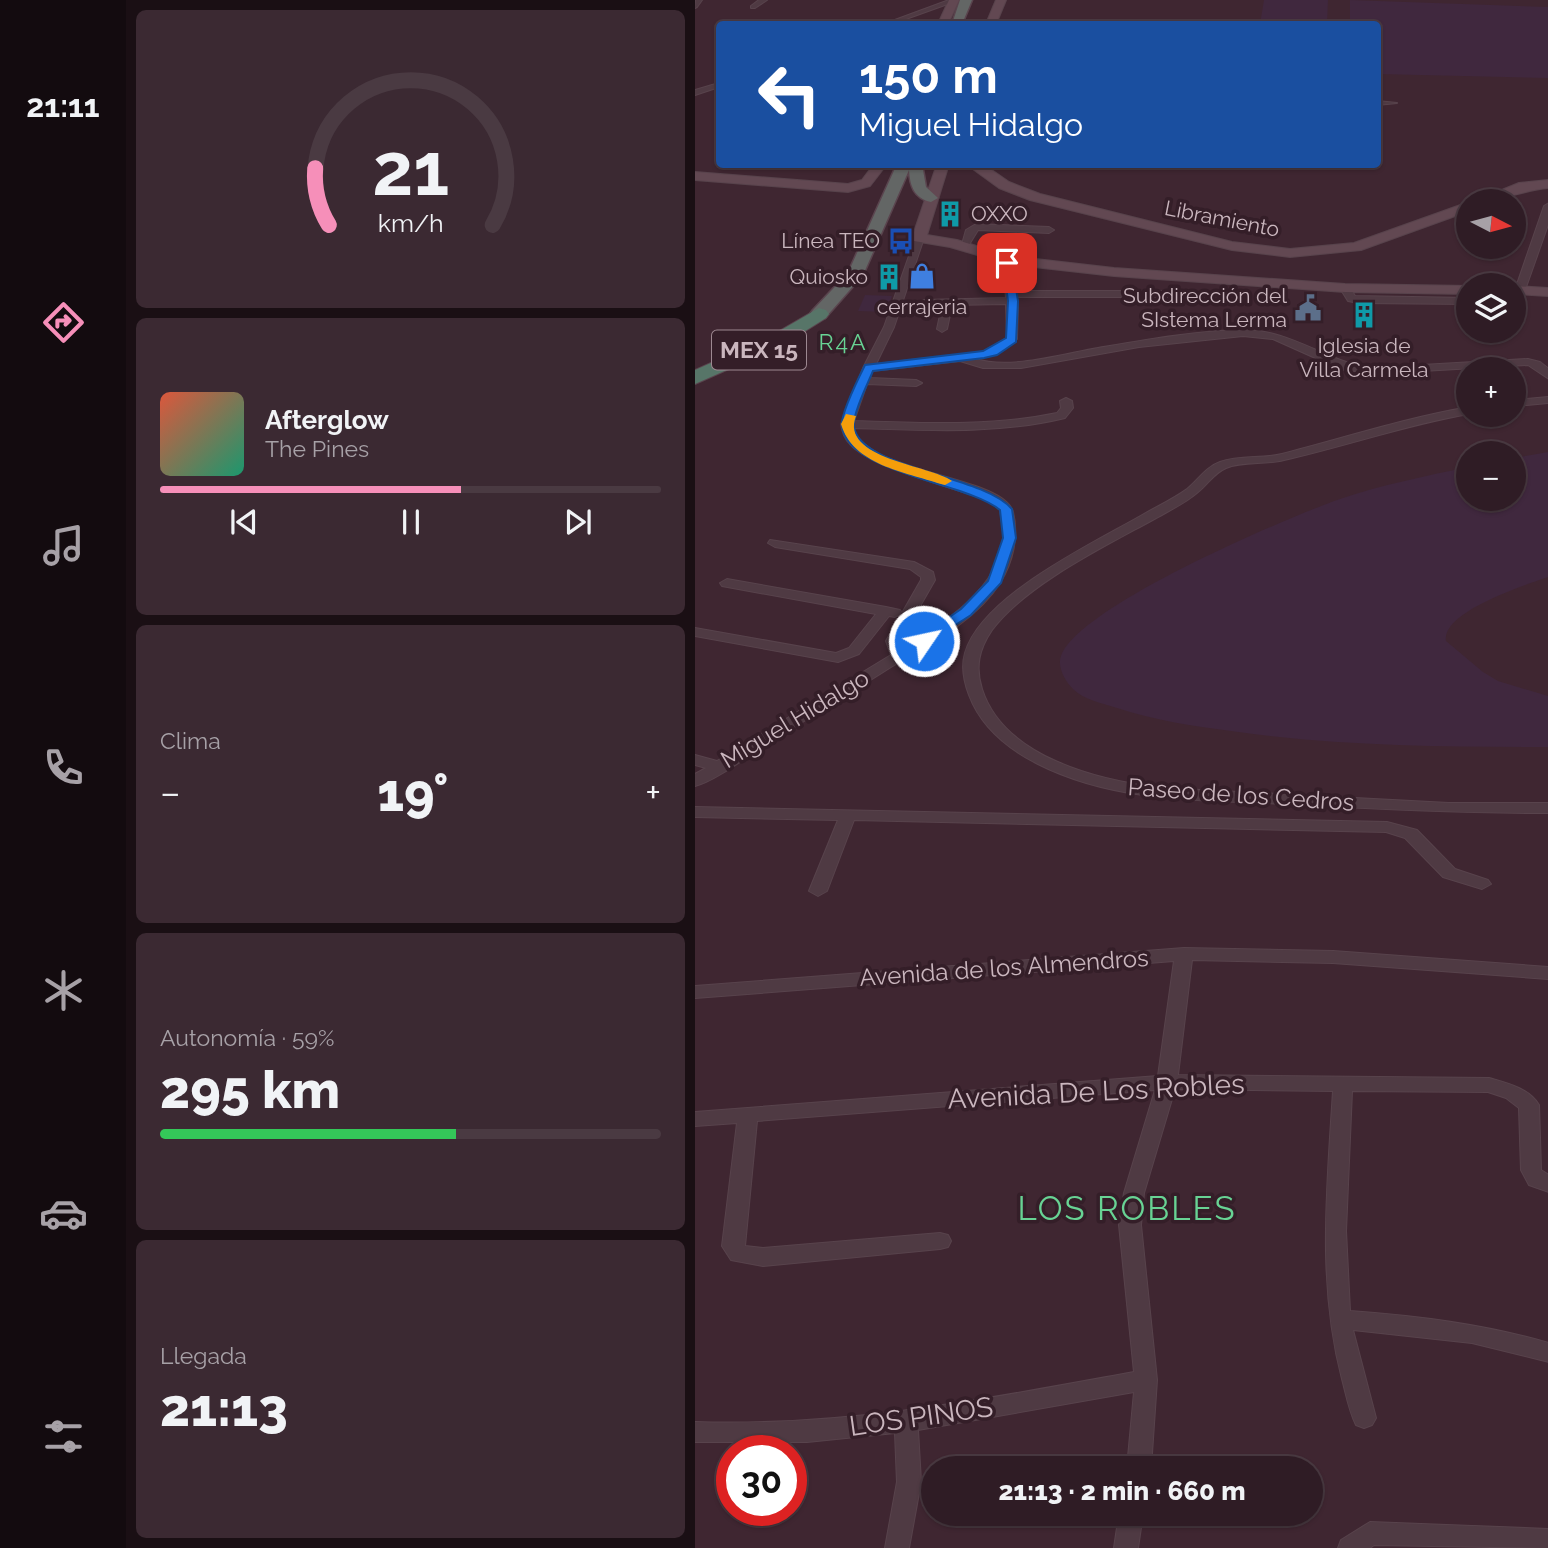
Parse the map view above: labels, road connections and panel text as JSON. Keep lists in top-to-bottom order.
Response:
{
  "streets": {
    "highway": ["MEX 15"],
    "main road": ["Libramiento"],
    "street": [
      "Miguel Hidalgo",
      "Paseo de los Cedros",
      "Avenida de los Almendros",
      "Avenida De Los Robles",
      "LOS PINOS"
    ]
  },
  "crossings": [
    ["Avenida de los Almendros", "Avenida De Los Robles"],
    ["Avenida de los Almendros", "LOS PINOS"]
  ],
  "districts": ["R4A", "LOS ROBLES"],
  "places": {
    "building": ["OXXO", "Quiosko", "Iglesia de Villa Carmela"],
    "bus stop": ["Línea TEO"],
    "shop": ["cerrajeria"],
    "public building": ["Subdirección del SIstema Lerma"]
  },
  "north": "right",
  "page": {
    "tabs": "21:11",
    "turn": ["150 m", "Miguel Hidalgo"],
    "map_buttons": ["+", "−"],
    "song": ["Afterglow", "The Pines"],
    "tile": [
      "Clima",
      ["Autonomía · 59%", "295 km"],
      ["Llegada", "21:13"]
    ],
    "heat": ["−", "19°", "+"],
    "limit": "30",
    "trip": "21:13 · 2 min · 660 m",
    "gauge": ["21", "km/h"]
  }
}
